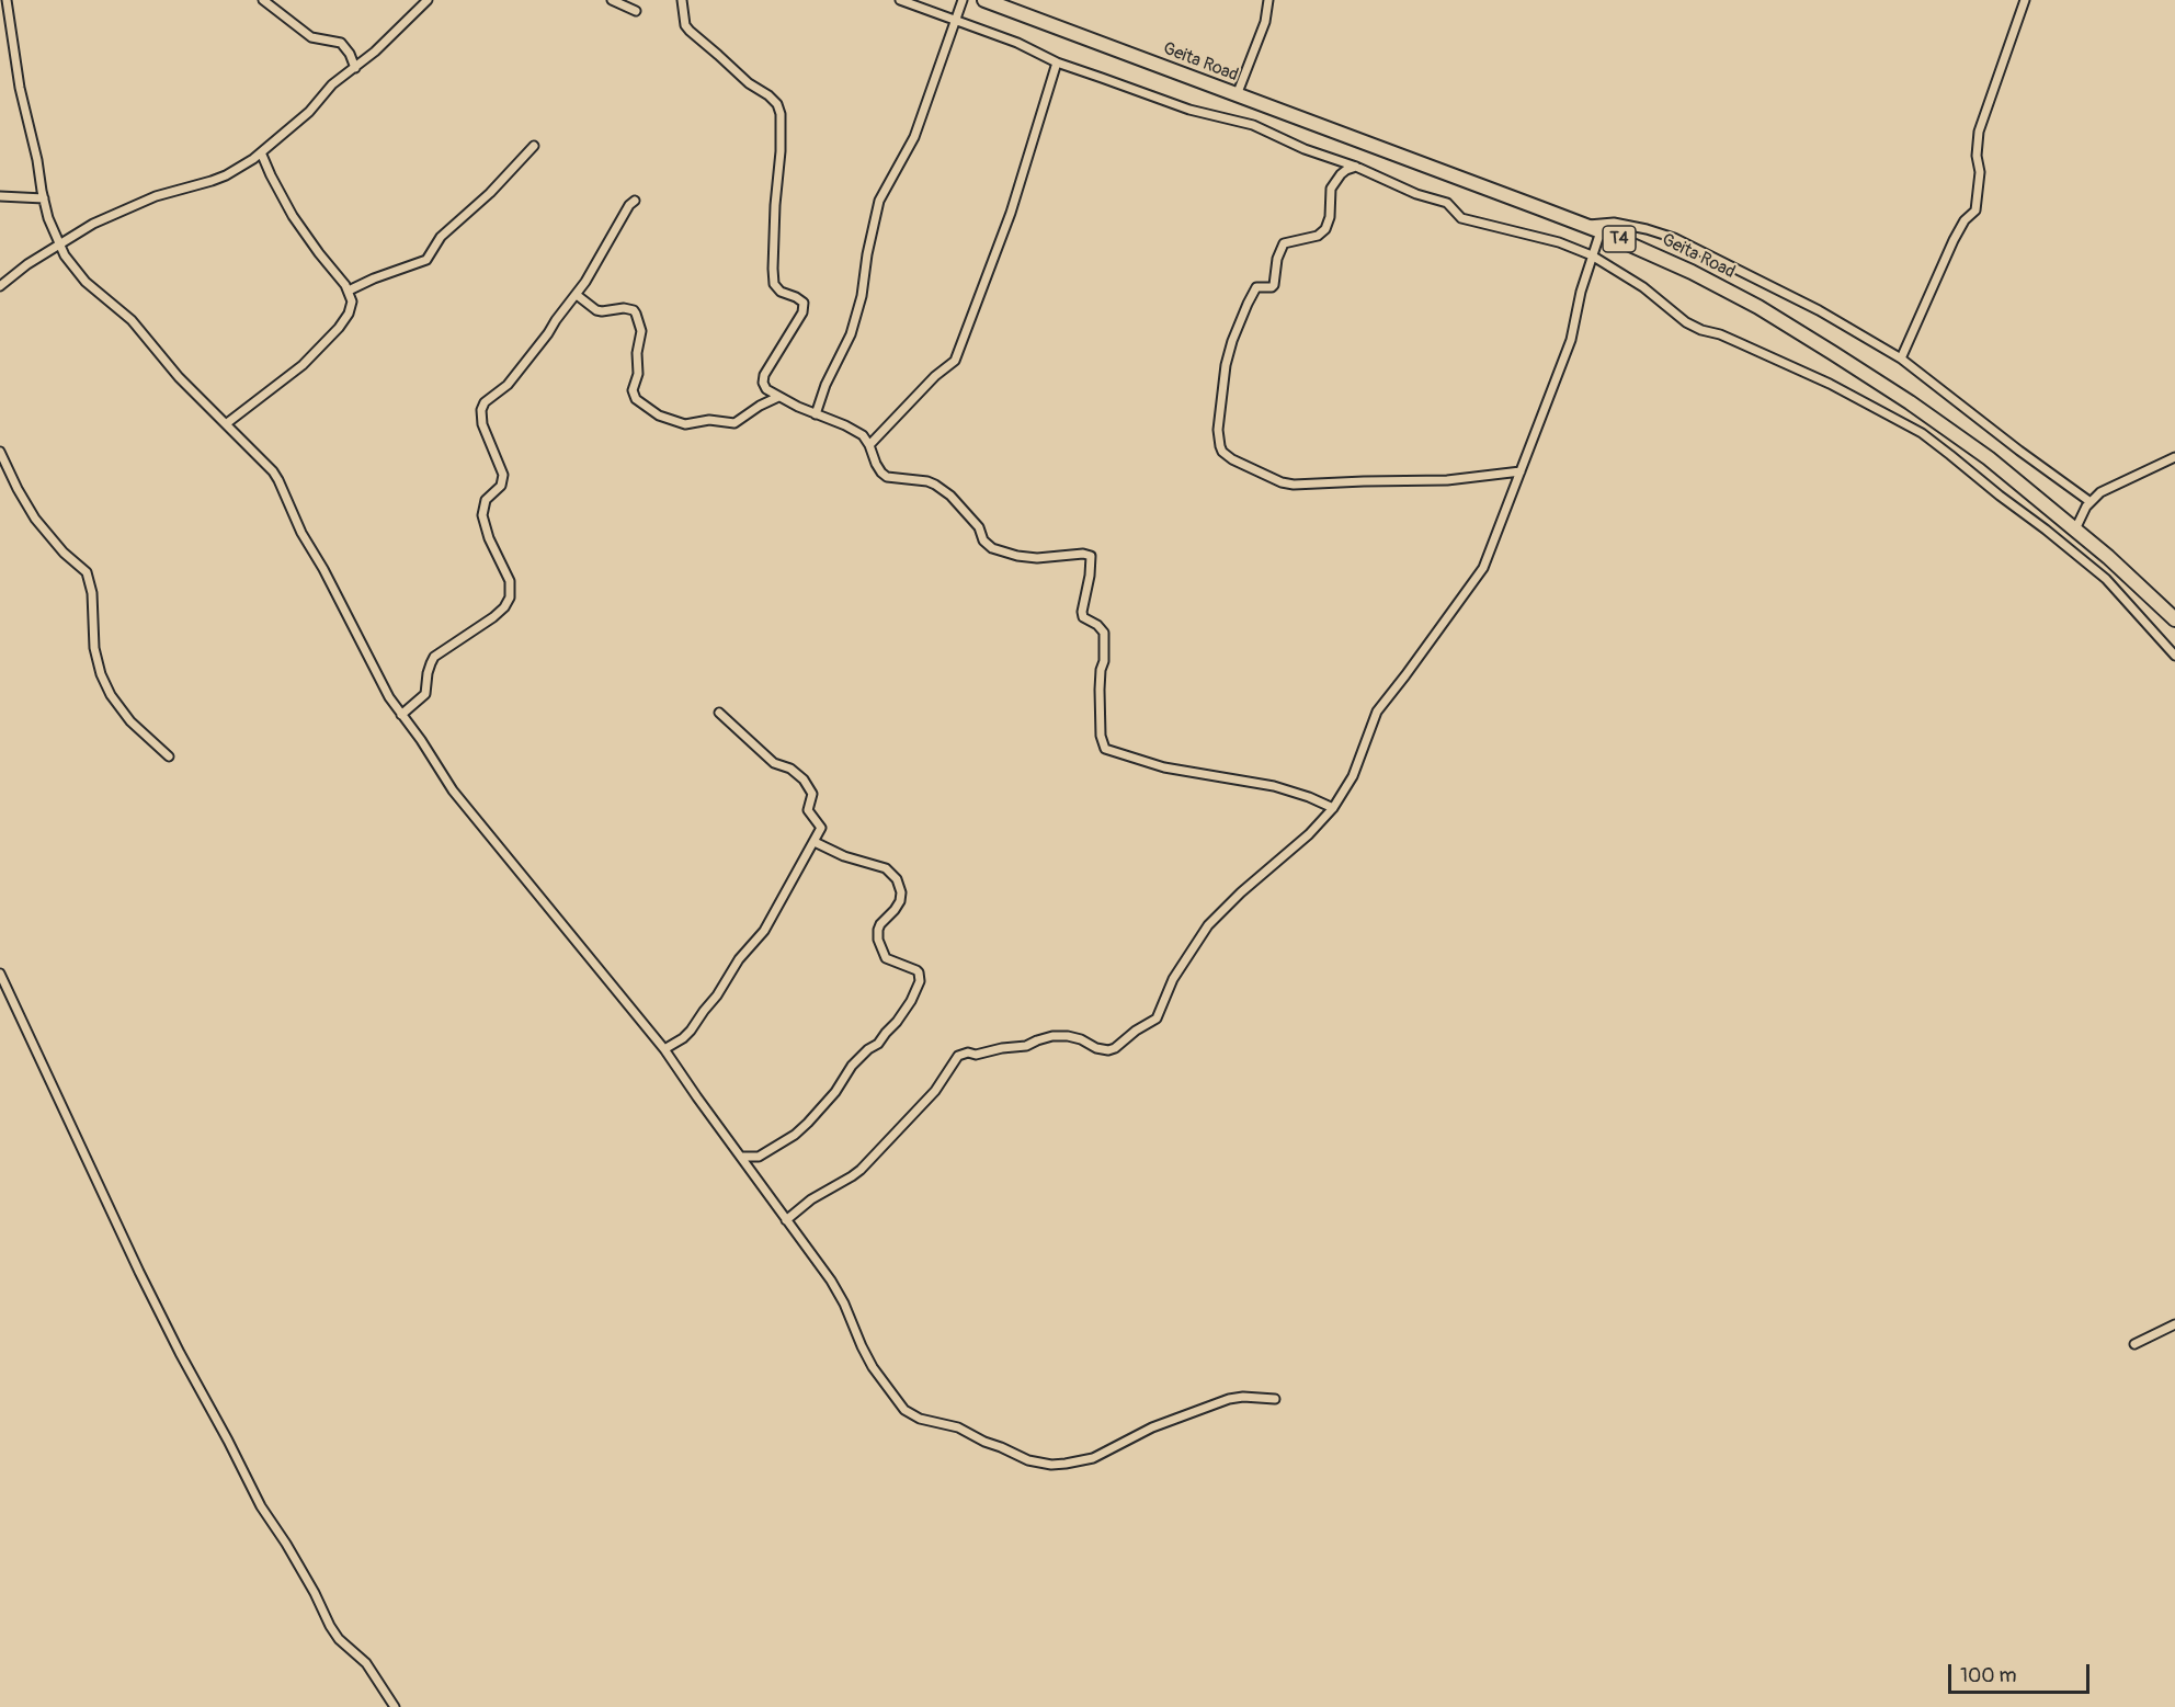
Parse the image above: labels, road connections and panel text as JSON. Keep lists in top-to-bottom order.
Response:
{
  "streets": {
    "highway": ["Geita Road", "T4"]
  },
  "scale_bar": "100 m"
}
